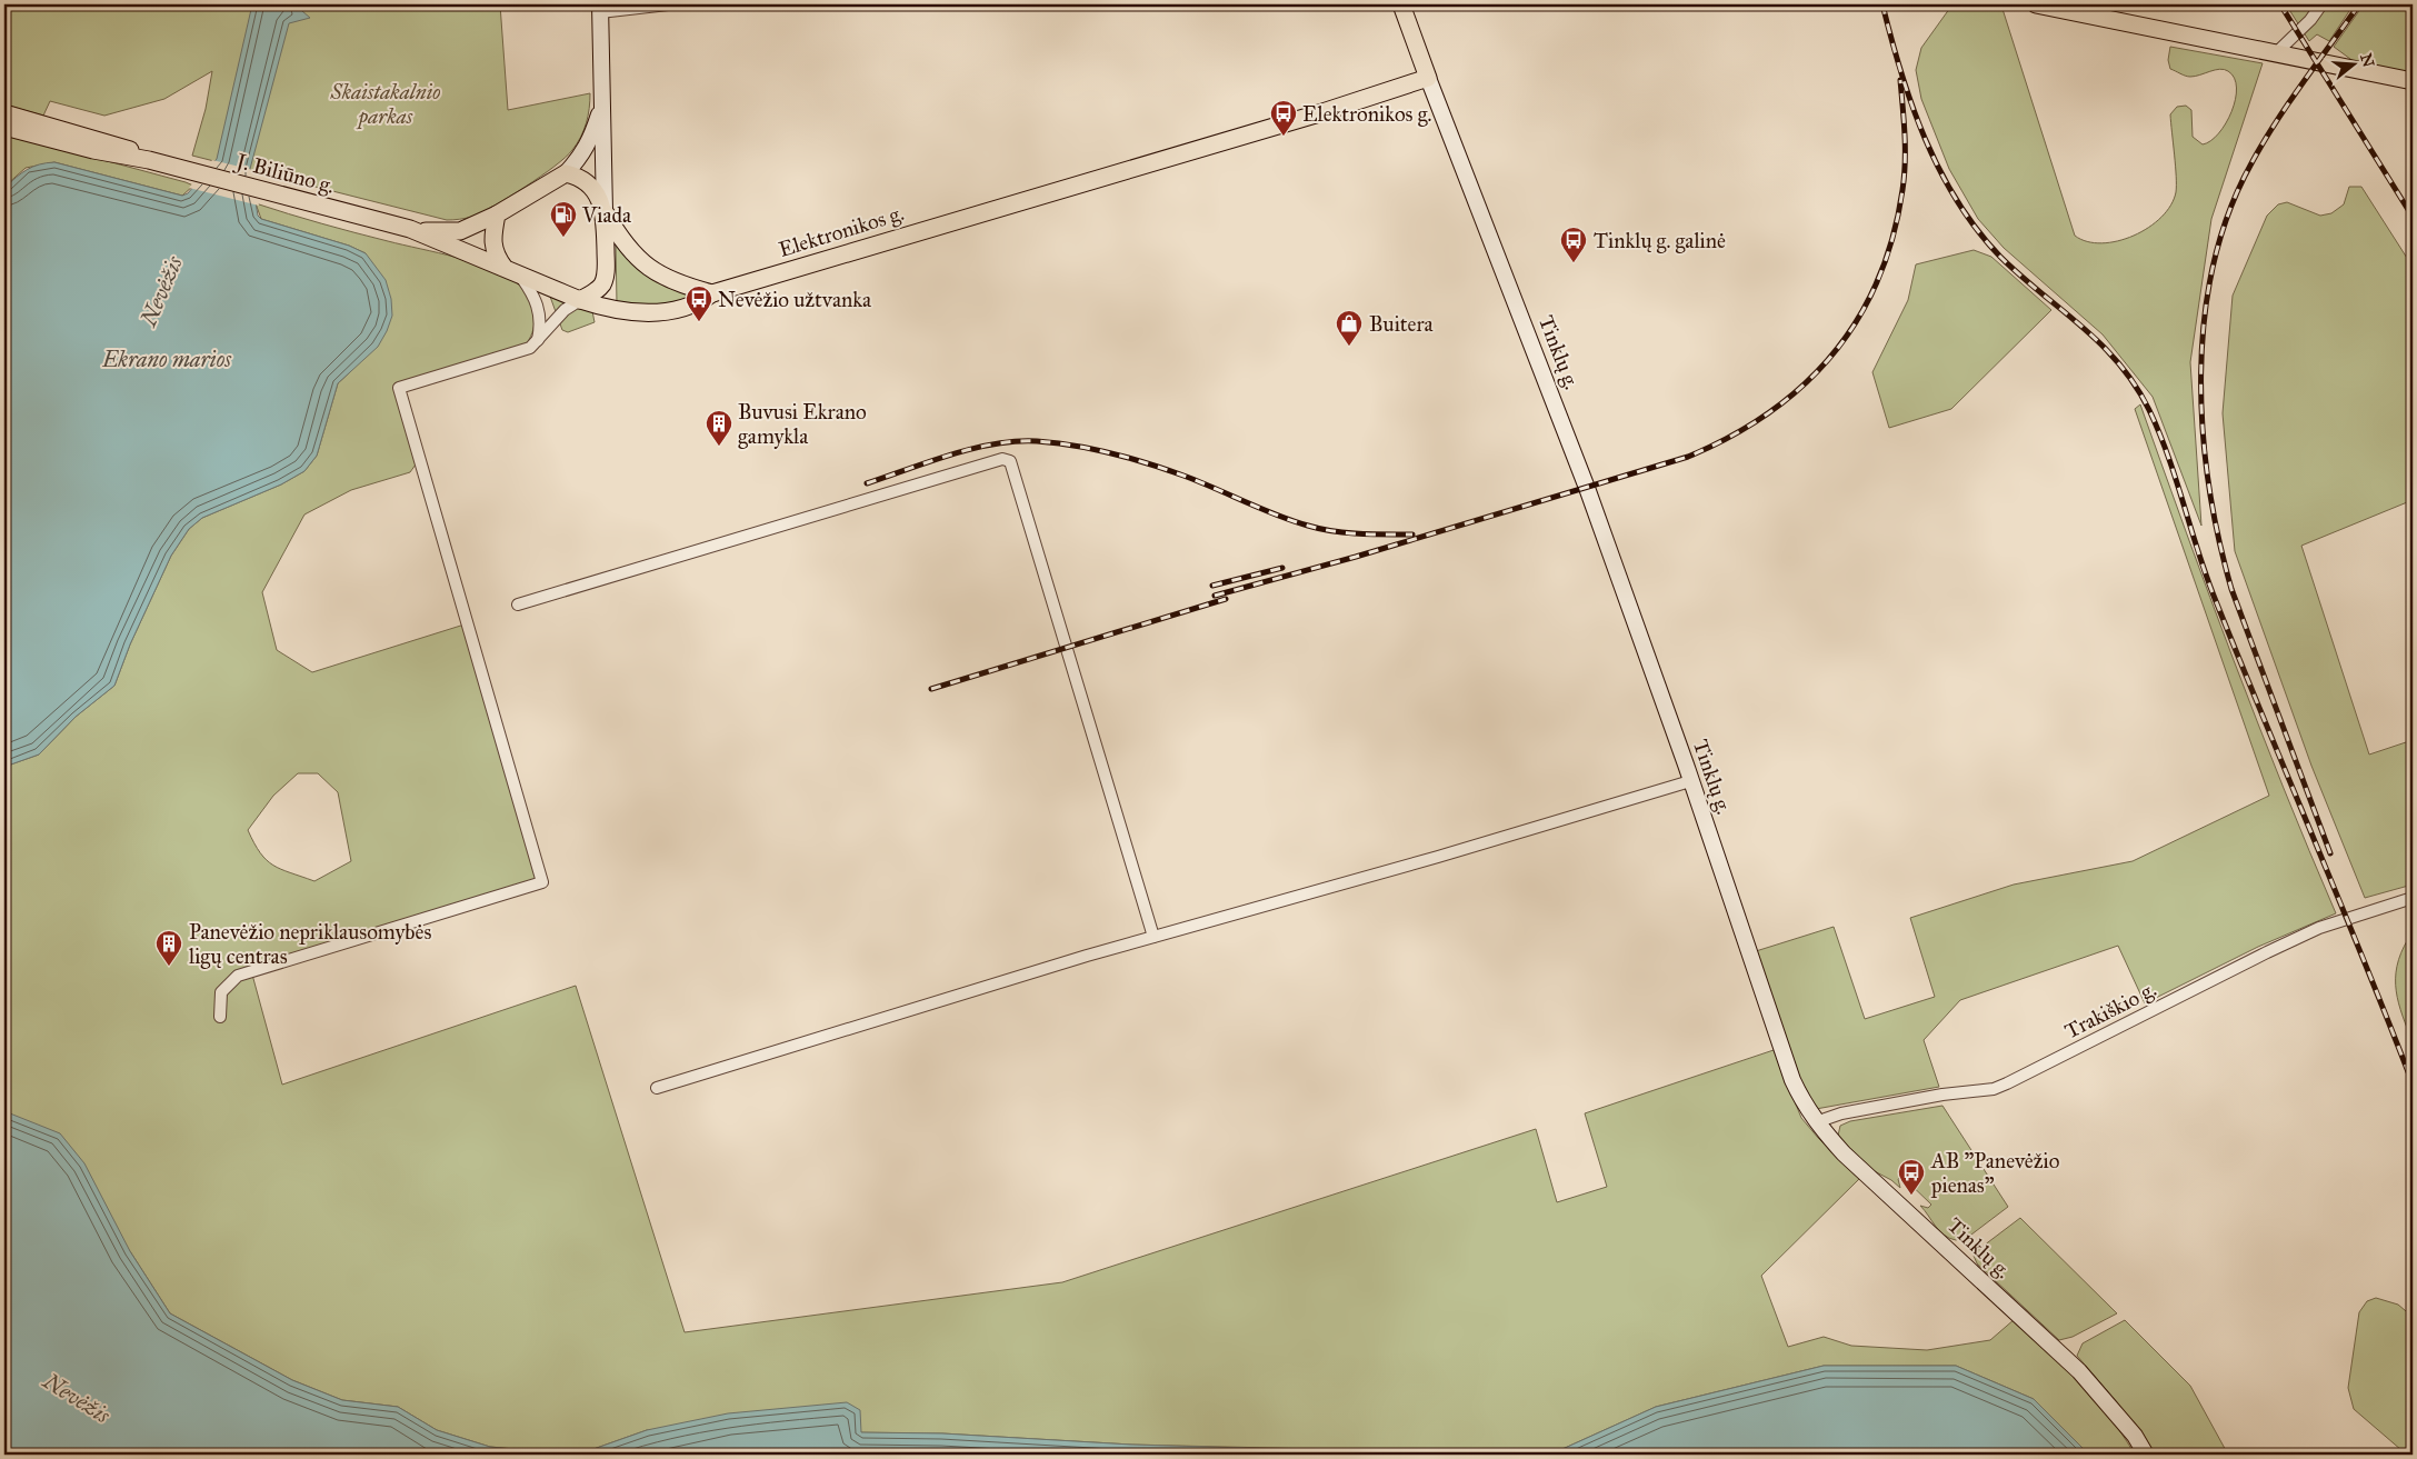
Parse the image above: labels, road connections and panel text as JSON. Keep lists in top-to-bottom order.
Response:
{
  "streets": {
    "main road": ["J. Biliūno g.", "Elektronikos g.", "Tinklų g."],
    "street": ["Trakiškio g."]
  },
  "crossings": [
    ["J. Biliūno g.", "Elektronikos g."],
    ["Elektronikos g.", "Tinklų g."],
    ["Tinklų g.", "Trakiškio g."]
  ],
  "water": ["Nevėžis", "Ekrano marios"],
  "parks": ["Skaistakalnio parkas"],
  "places": {
    "bus stop": [
      "Elektronikos g.",
      "Tinklų g. galinė",
      "Nevėžio užtvanka",
      "AB \"Panevėžio pienas\""
    ],
    "fuel station": ["Viada"],
    "shop": ["Buitera"],
    "building": ["Buvusi Ekrano gamykla", "Panevėžio nepriklausomybės ligų centras"]
  },
  "north": "right"
}
